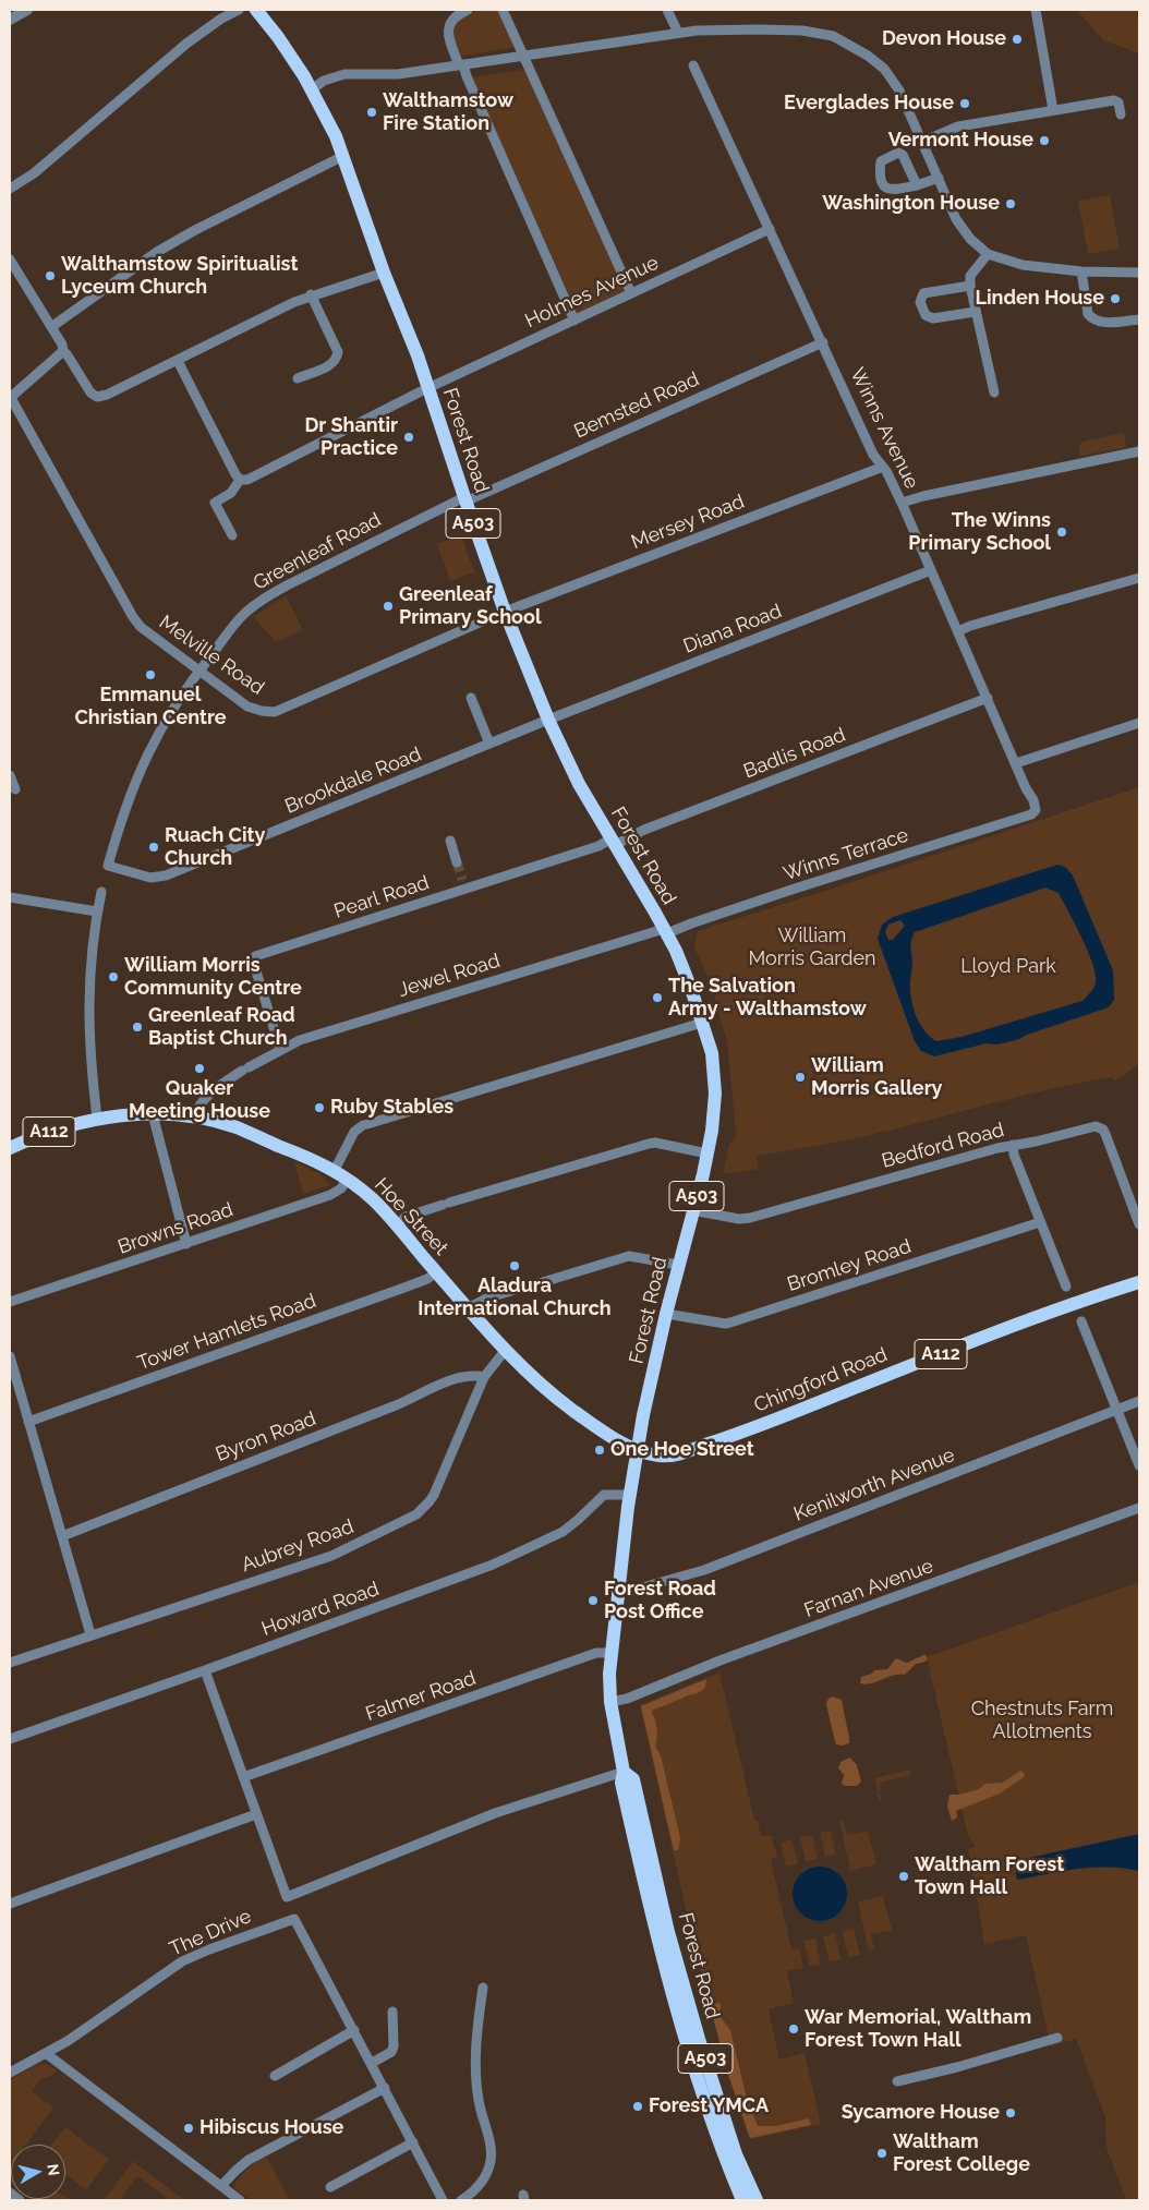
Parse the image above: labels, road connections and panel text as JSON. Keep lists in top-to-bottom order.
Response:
{
  "streets": {
    "main road": [
      "Forest Road",
      "A503",
      "A112",
      "Hoe Street",
      "Chingford Road"
    ],
    "street": [
      "Holmes Avenue",
      "Bemsted Road",
      "Winns Avenue",
      "Mersey Road",
      "Greenleaf Road",
      "Diana Road",
      "Melville Road",
      "Badlis Road",
      "Brookdale Road",
      "Winns Terrace",
      "Pearl Road",
      "Jewel Road",
      "Bedford Road",
      "Browns Road",
      "Bromley Road",
      "Tower Hamlets Road",
      "Byron Road",
      "Kenilworth Avenue",
      "Aubrey Road",
      "Farnan Avenue",
      "Howard Road",
      "Falmer Road",
      "The Drive"
    ]
  },
  "crossings": [
    ["Holmes Avenue", "Winns Avenue"],
    ["Holmes Avenue", "Forest Road"],
    ["Bemsted Road", "Winns Avenue"],
    ["Bemsted Road", "Forest Road"],
    ["Bemsted Road", "Greenleaf Road"],
    ["Winns Avenue", "Mersey Road"],
    ["Winns Avenue", "Diana Road"],
    ["Winns Avenue", "Badlis Road"],
    ["Winns Avenue", "Winns Terrace"],
    ["Forest Road", "Mersey Road"],
    ["Forest Road", "Greenleaf Road"],
    ["Forest Road", "Diana Road"],
    ["Forest Road", "Melville Road"],
    ["Forest Road", "Badlis Road"],
    ["Forest Road", "Brookdale Road"],
    ["Forest Road", "Winns Terrace"],
    ["Forest Road", "Pearl Road"],
    ["Forest Road", "Jewel Road"],
    ["Forest Road", "Bedford Road"],
    ["Forest Road", "Hoe Street"],
    ["Forest Road", "Bromley Road"],
    ["Forest Road", "Chingford Road"],
    ["Forest Road", "Kenilworth Avenue"],
    ["Forest Road", "Farnan Avenue"],
    ["Forest Road", "Howard Road"],
    ["Forest Road", "Falmer Road"],
    ["Mersey Road", "Melville Road"],
    ["Greenleaf Road", "Melville Road"],
    ["Greenleaf Road", "Brookdale Road"],
    ["Diana Road", "Brookdale Road"],
    ["Badlis Road", "Pearl Road"],
    ["Winns Terrace", "Jewel Road"],
    ["Pearl Road", "Jewel Road"],
    ["Jewel Road", "Hoe Street"],
    ["Hoe Street", "Browns Road"],
    ["Hoe Street", "Tower Hamlets Road"],
    ["Hoe Street", "Chingford Road"],
    ["Hoe Street", "Aubrey Road"],
    ["Byron Road", "Aubrey Road"]
  ],
  "parks": ["William Morris Garden", "Lloyd Park", "Chestnuts Farm Allotments"],
  "places": [
    "Devon House",
    "Everglades House",
    "Walthamstow Fire Station",
    "Vermont House",
    "Washington House",
    "Walthamstow Spiritualist Lyceum Church",
    "Linden House",
    "Dr Shantir Practice",
    "The Winns Primary School",
    "Greenleaf Primary School",
    "Emmanuel Christian Centre",
    "Ruach City Church",
    "William Morris Community Centre",
    "The Salvation Army - Walthamstow",
    "Greenleaf Road Baptist Church",
    "Quaker Meeting House",
    "William Morris Gallery",
    "Ruby Stables",
    "Aladura International Church",
    "One Hoe Street",
    "Forest Road Post Office",
    "Waltham Forest Town Hall",
    "War Memorial, Waltham Forest Town Hall",
    "Forest YMCA",
    "Sycamore House",
    "Hibiscus House",
    "Waltham Forest College"
  ],
  "north": "right"
}
